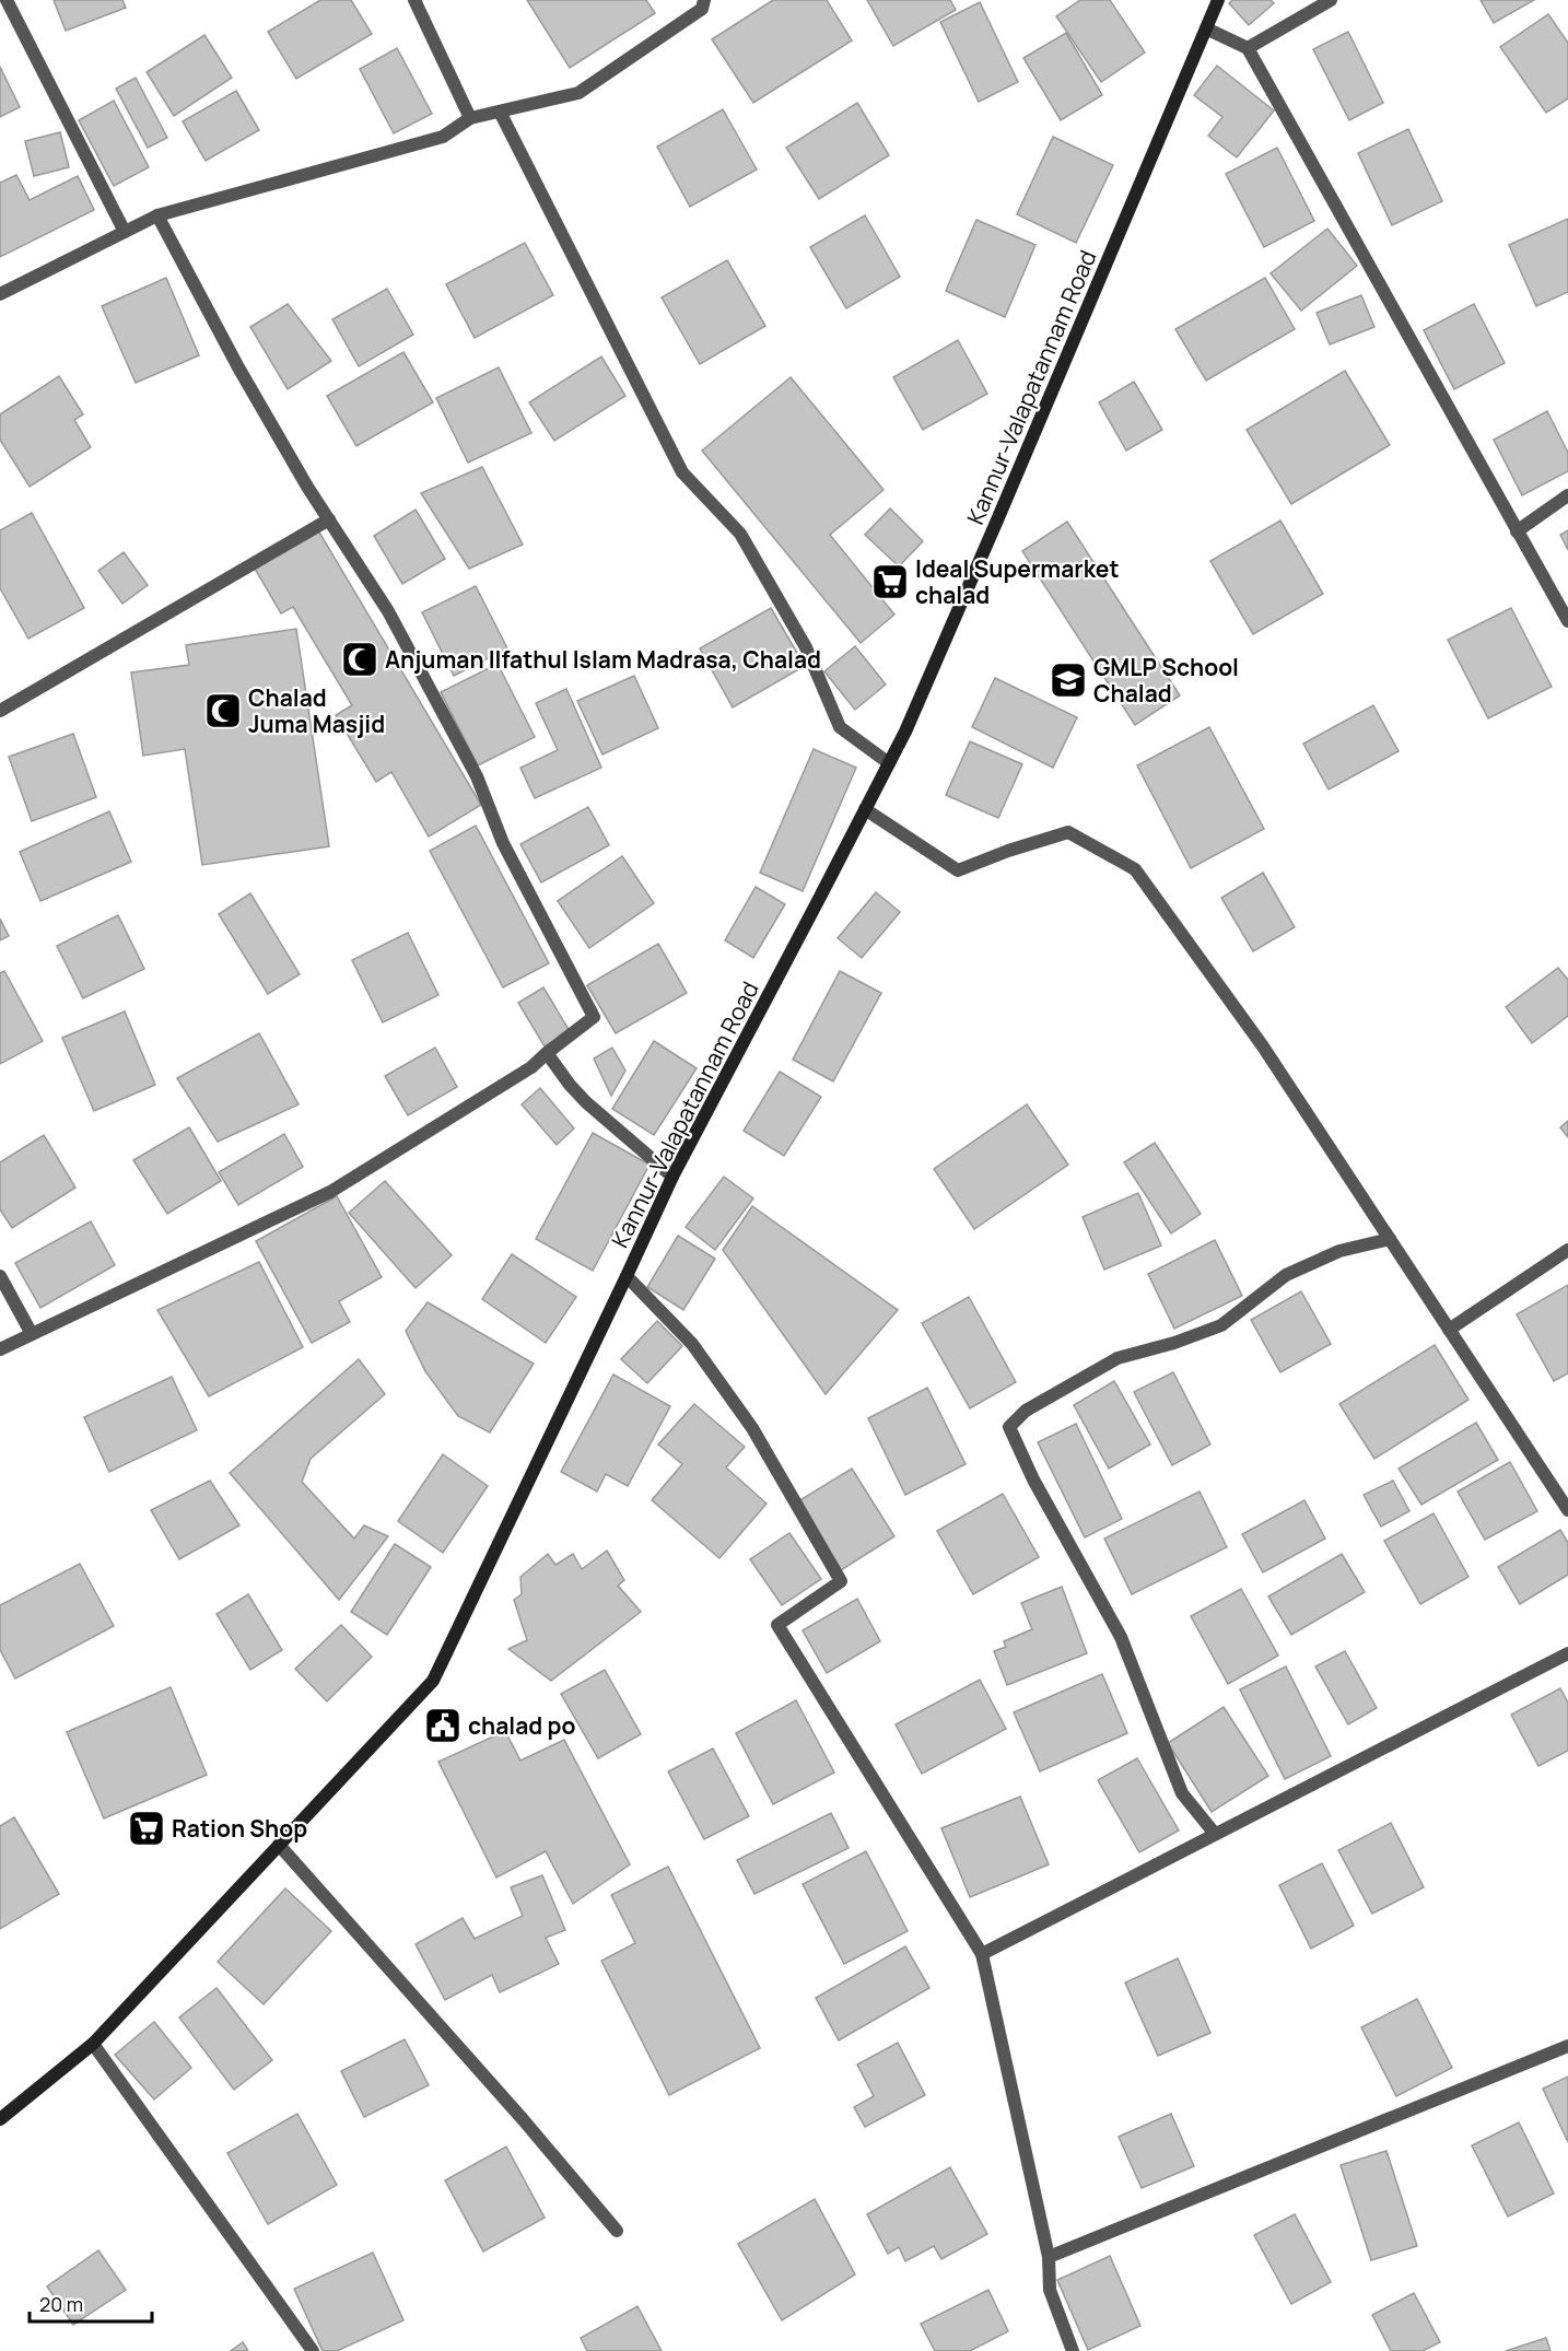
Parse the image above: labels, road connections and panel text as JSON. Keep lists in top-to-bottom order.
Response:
{
  "streets": {
    "main road": ["Kannur-Valapatannam Road"]
  },
  "places": {
    "supermarket": ["Ideal Supermarket chalad", "Ration Shop"],
    "mosque": ["Anjuman Ilfathul Islam Madrasa, Chalad", "Chalad Juma Masjid"],
    "school or university": ["GMLP School Chalad"],
    "public building": ["chalad po"]
  },
  "scale_bar": "20 m"
}
